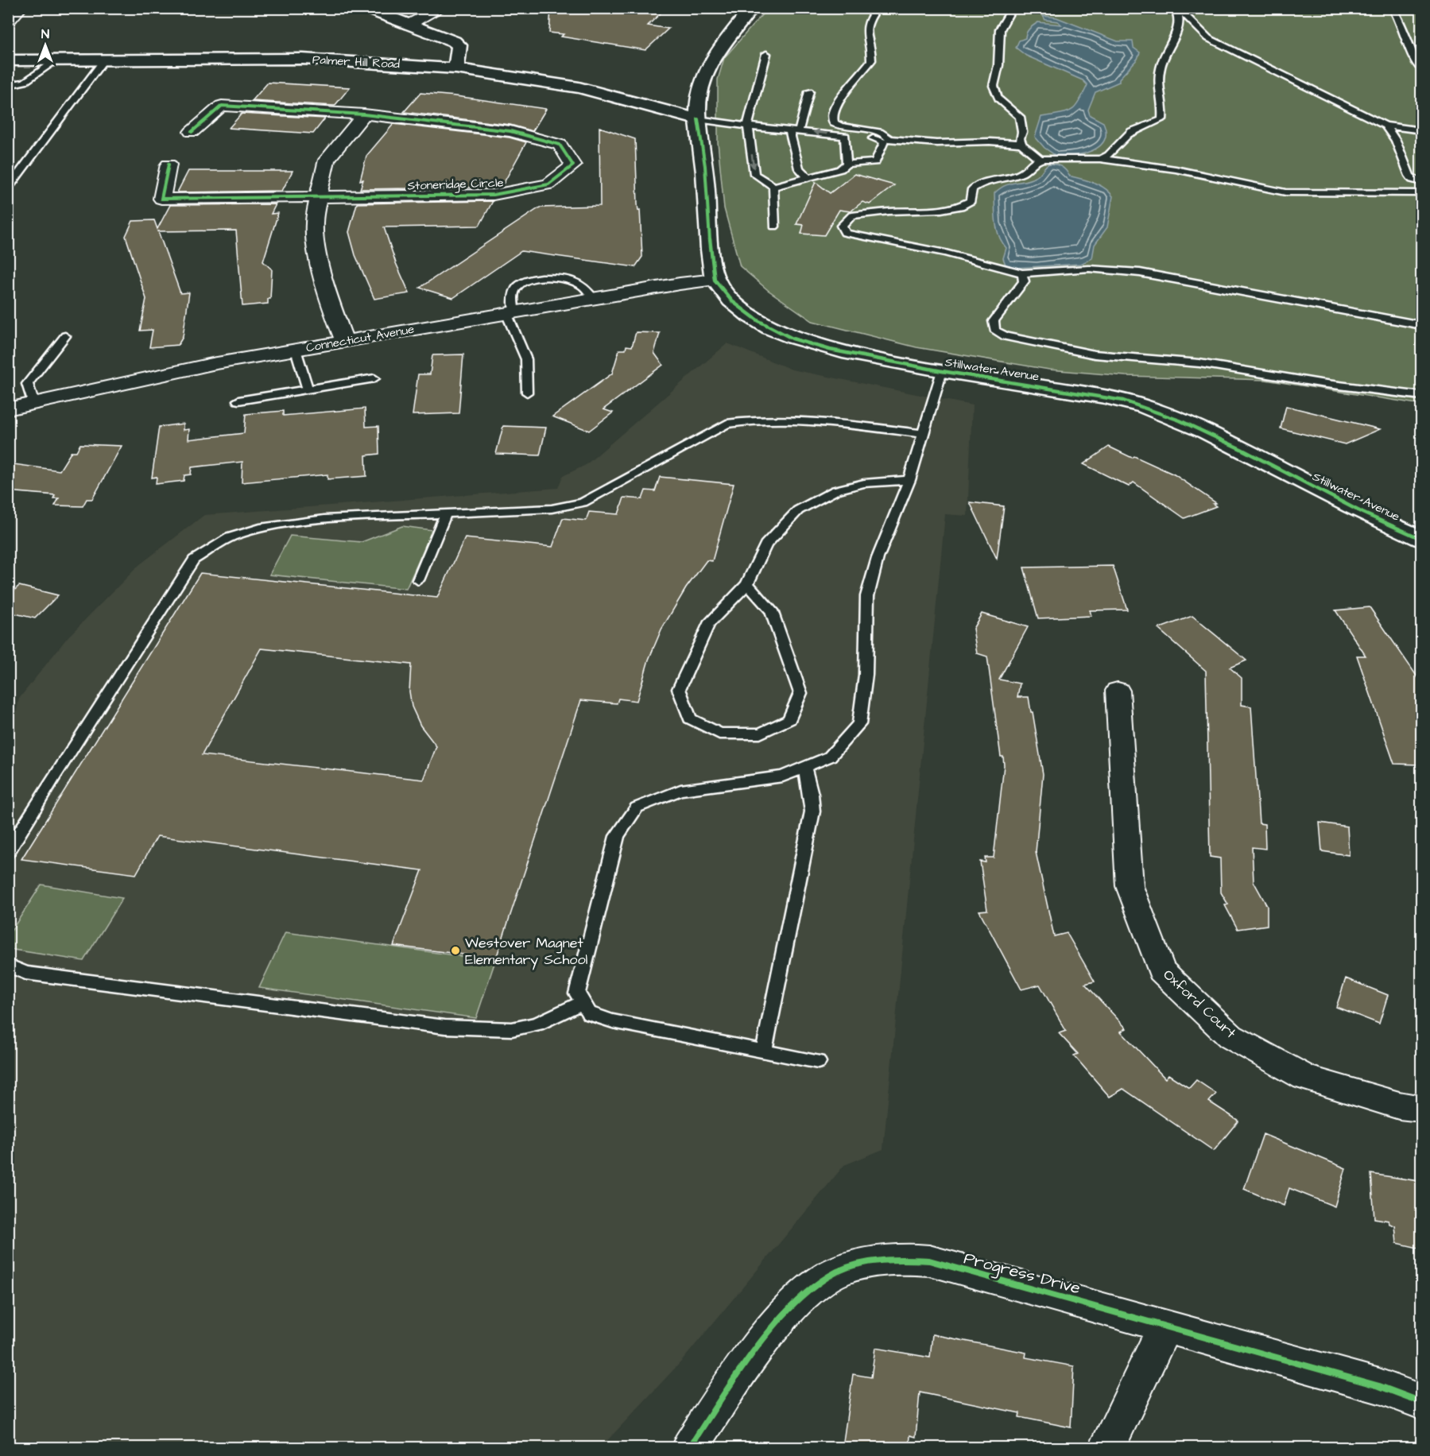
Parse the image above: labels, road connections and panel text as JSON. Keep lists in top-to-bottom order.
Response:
{
  "streets": {
    "main road": ["Palmer Hill Road", "Stillwater Avenue"],
    "street": [
      "Stoneridge Circle",
      "Connecticut Avenue",
      "Oxford Court",
      "Progress Drive"
    ]
  },
  "crossings": [
    ["Connecticut Avenue", "Stillwater Avenue"]
  ],
  "places": ["Westover Magnet Elementary School"],
  "north": "top"
}
